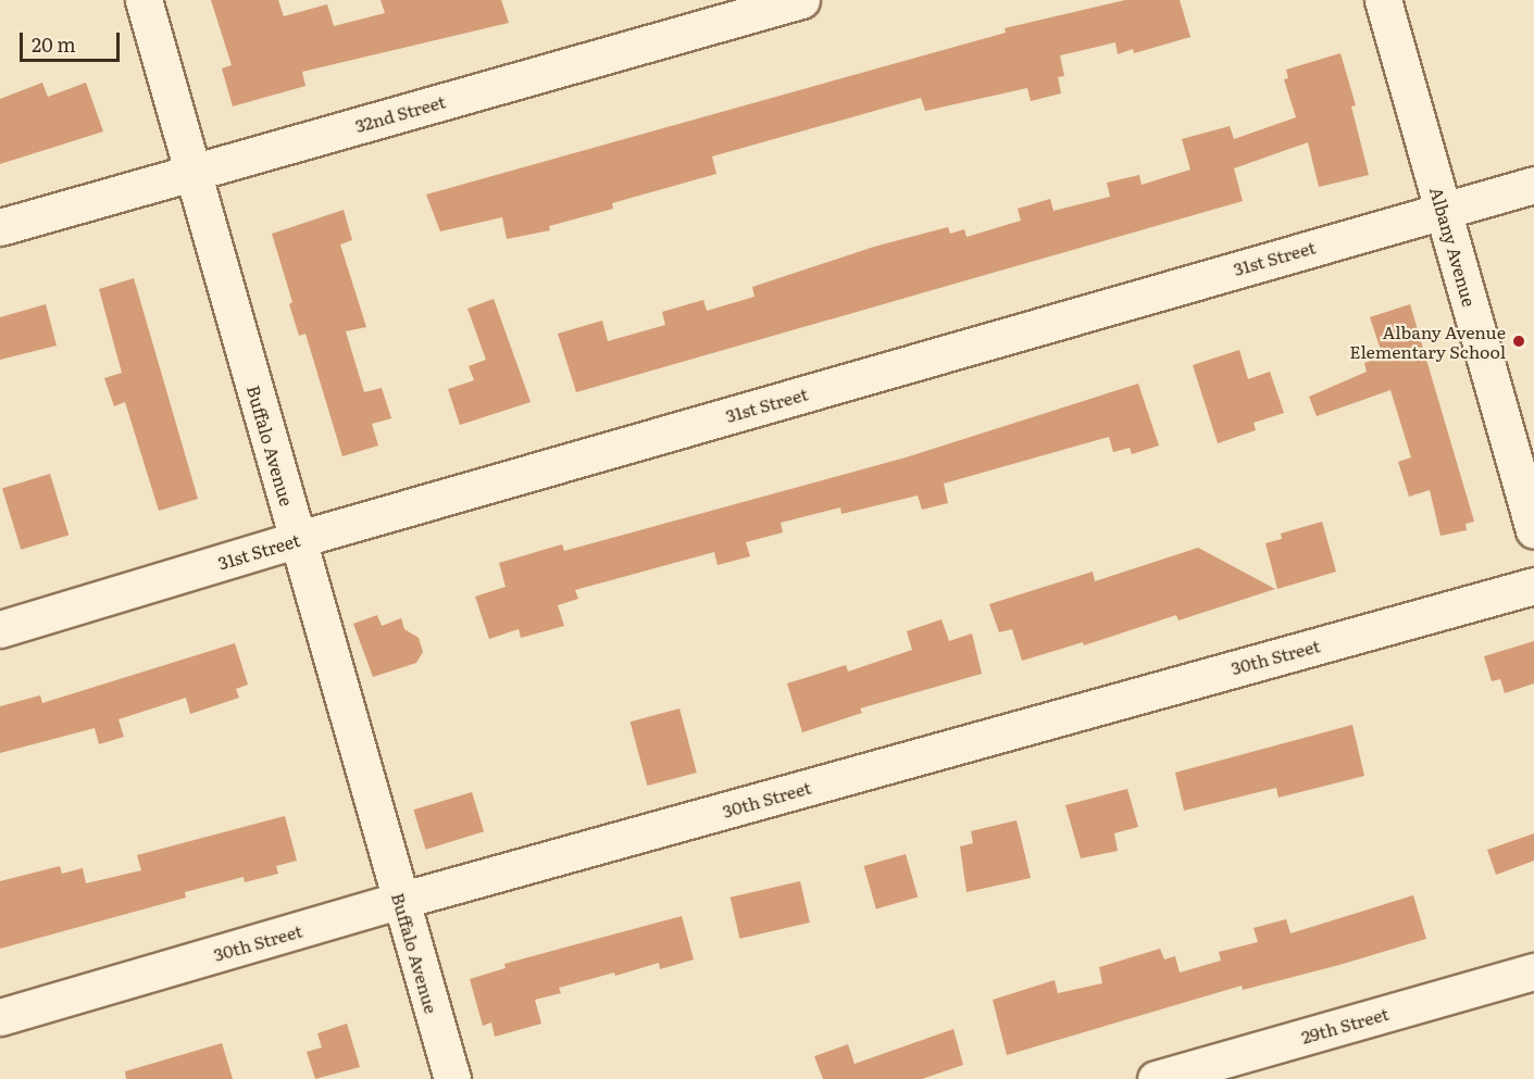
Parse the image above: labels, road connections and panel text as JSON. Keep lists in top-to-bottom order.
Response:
{
  "streets": {
    "street": [
      "32nd Street",
      "Albany Avenue",
      "31st Street",
      "Buffalo Avenue",
      "30th Street",
      "29th Street"
    ]
  },
  "crossings": [
    ["32nd Street", "Buffalo Avenue"],
    ["Albany Avenue", "31st Street"],
    ["31st Street", "Buffalo Avenue"],
    ["Buffalo Avenue", "30th Street"]
  ],
  "places": ["Albany Avenue Elementary School"],
  "scale_bar": "20 m"
}
